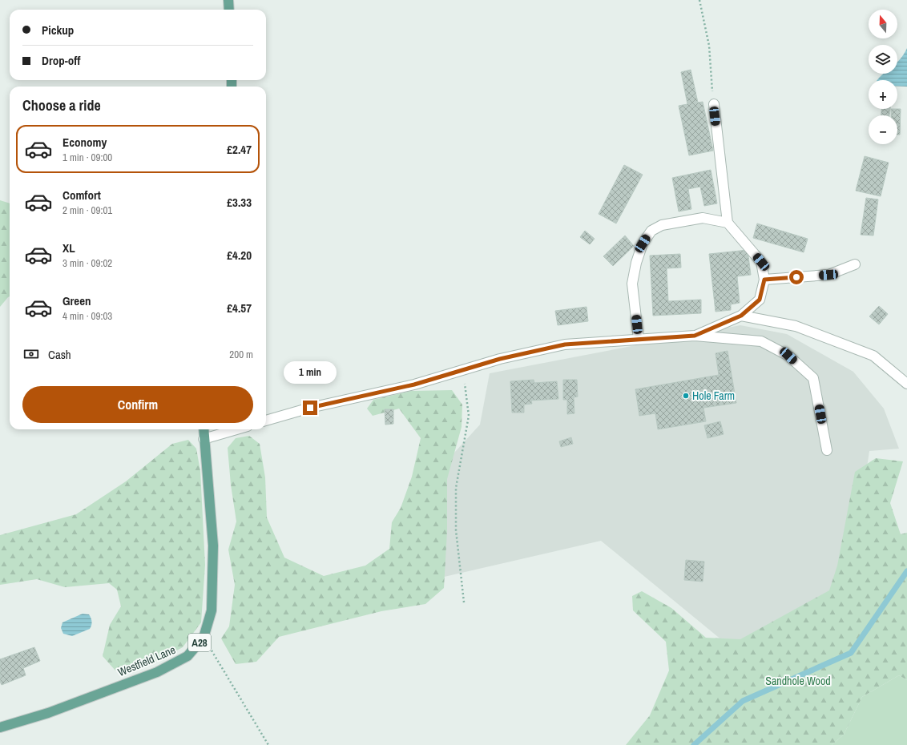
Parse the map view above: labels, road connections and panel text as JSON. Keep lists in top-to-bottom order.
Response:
{
  "streets": {
    "main road": ["A28", "Westfield Lane"]
  },
  "parks": ["Sandhole Wood"],
  "places": ["Hole Farm"],
  "north": "top",
  "page": {
    "map_buttons": ["+", "−"],
    "banner": ["Pickup", "Drop-off"],
    "heading": "Choose a ride",
    "list": [
      {
        "name": "Economy",
        "note": "1 min · 09:00",
        "value": "£2.47"
      },
      {
        "name": "Comfort",
        "note": "2 min · 09:01",
        "value": "£3.33"
      },
      {
        "name": "XL",
        "note": "3 min · 09:02",
        "value": "£4.20"
      },
      {
        "name": "Green",
        "note": "4 min · 09:03",
        "value": "£4.57"
      }
    ],
    "pay": ["Cash", "200 m"],
    "bubble": "1 min",
    "buttons": "Confirm"
  }
}
